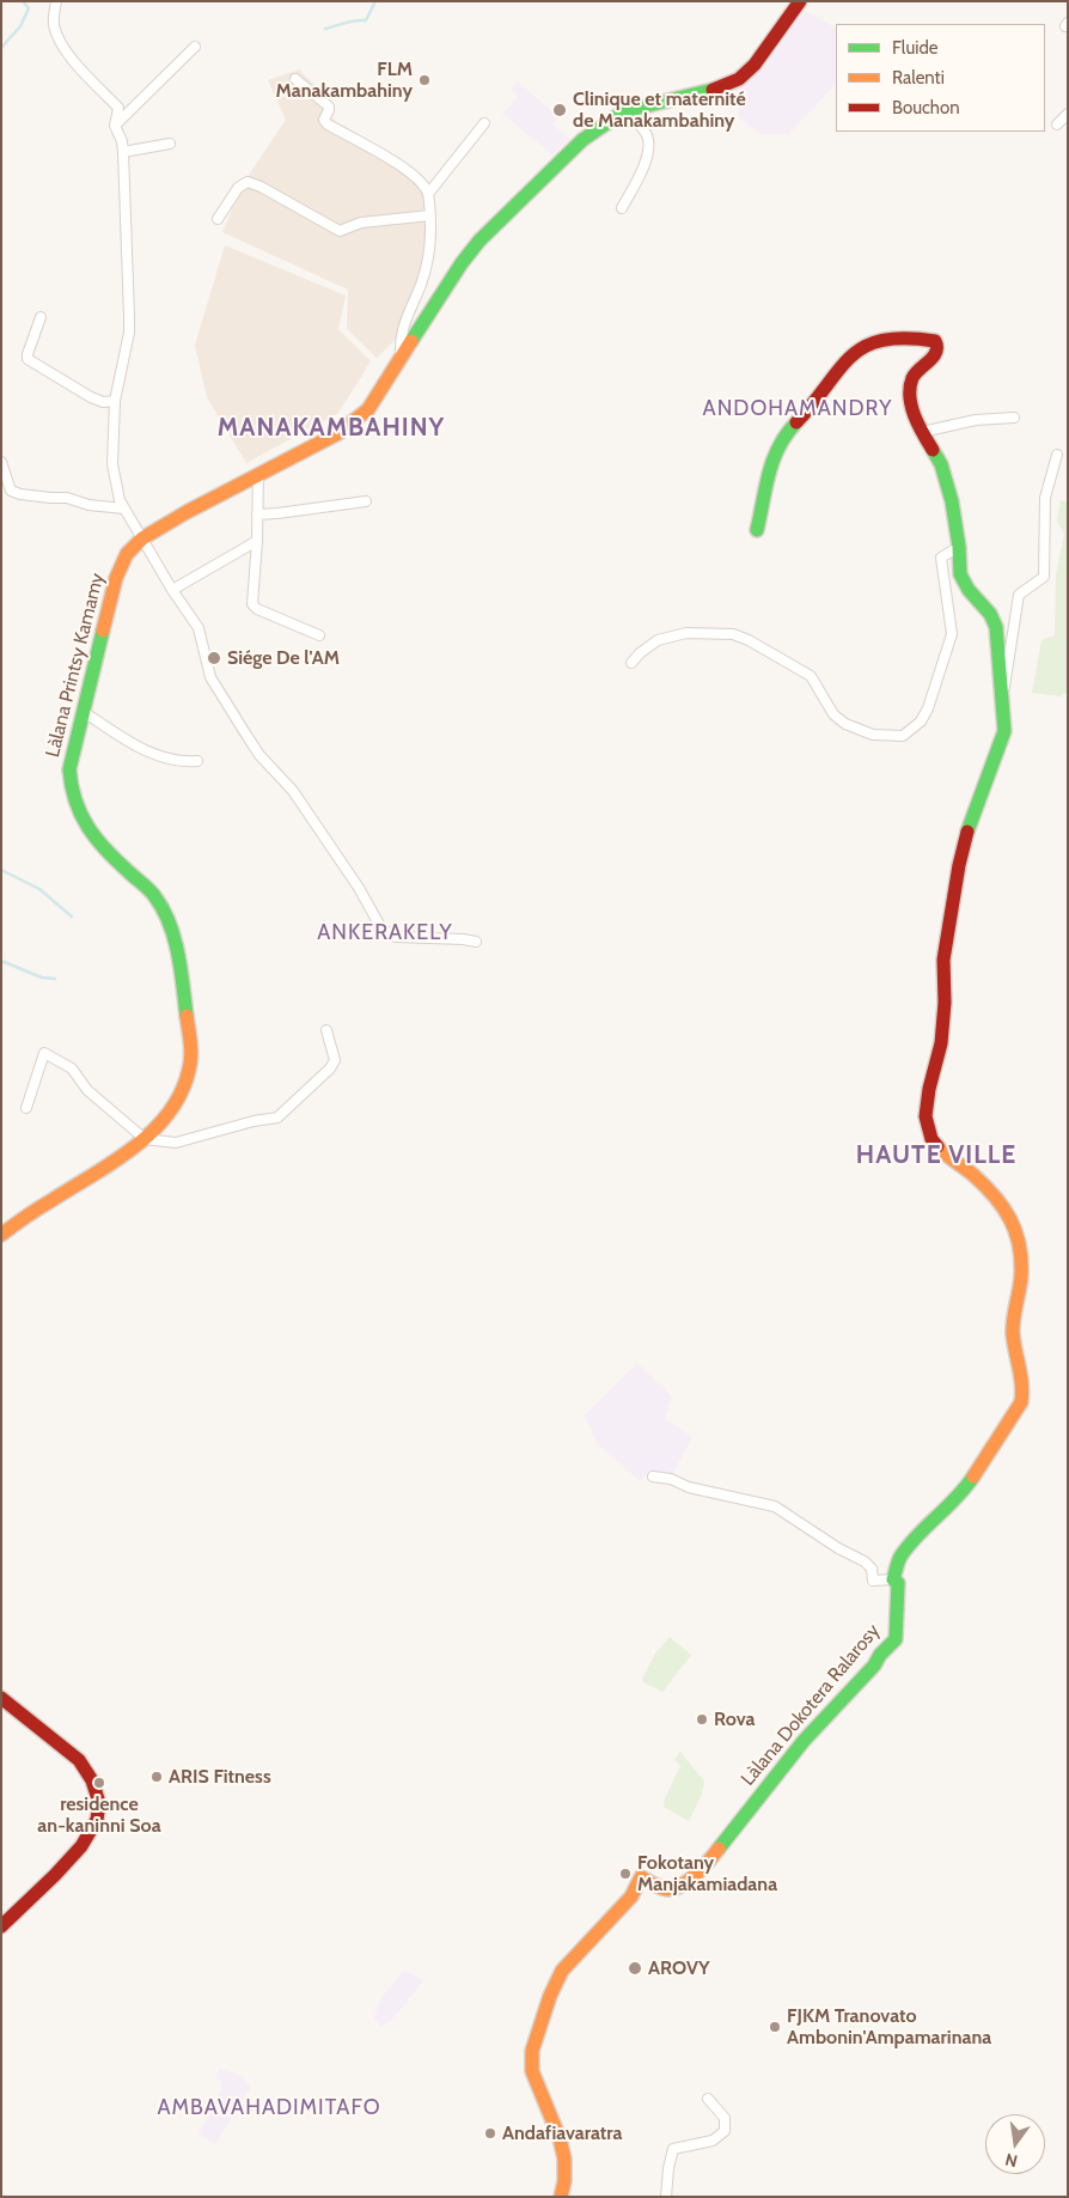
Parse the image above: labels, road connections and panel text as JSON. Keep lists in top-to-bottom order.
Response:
{
  "streets": {
    "street": ["Làlana Printsy Kamamy", "Làlana Dokotera Ralarosy"]
  },
  "districts": [
    "ANDOHAMANDRY",
    "MANAKAMBAHINY",
    "ANKERAKELY",
    "HAUTE VILLE",
    "AMBAVAHADIMITAFO"
  ],
  "places": [
    "FLM Manakambahiny",
    "Clinique et maternité de Manakambahiny",
    "Siége De l'AM",
    "Rova",
    "ARIS Fitness",
    "residence an-kaninni Soa",
    "Fokotany Manjakamiadana",
    "AROVY",
    "FJKM Tranovato Ambonin'Ampamarinana",
    "Andafiavaratra"
  ],
  "legend": ["Fluide", "Ralenti", "Bouchon"],
  "north": "bottom"
}
